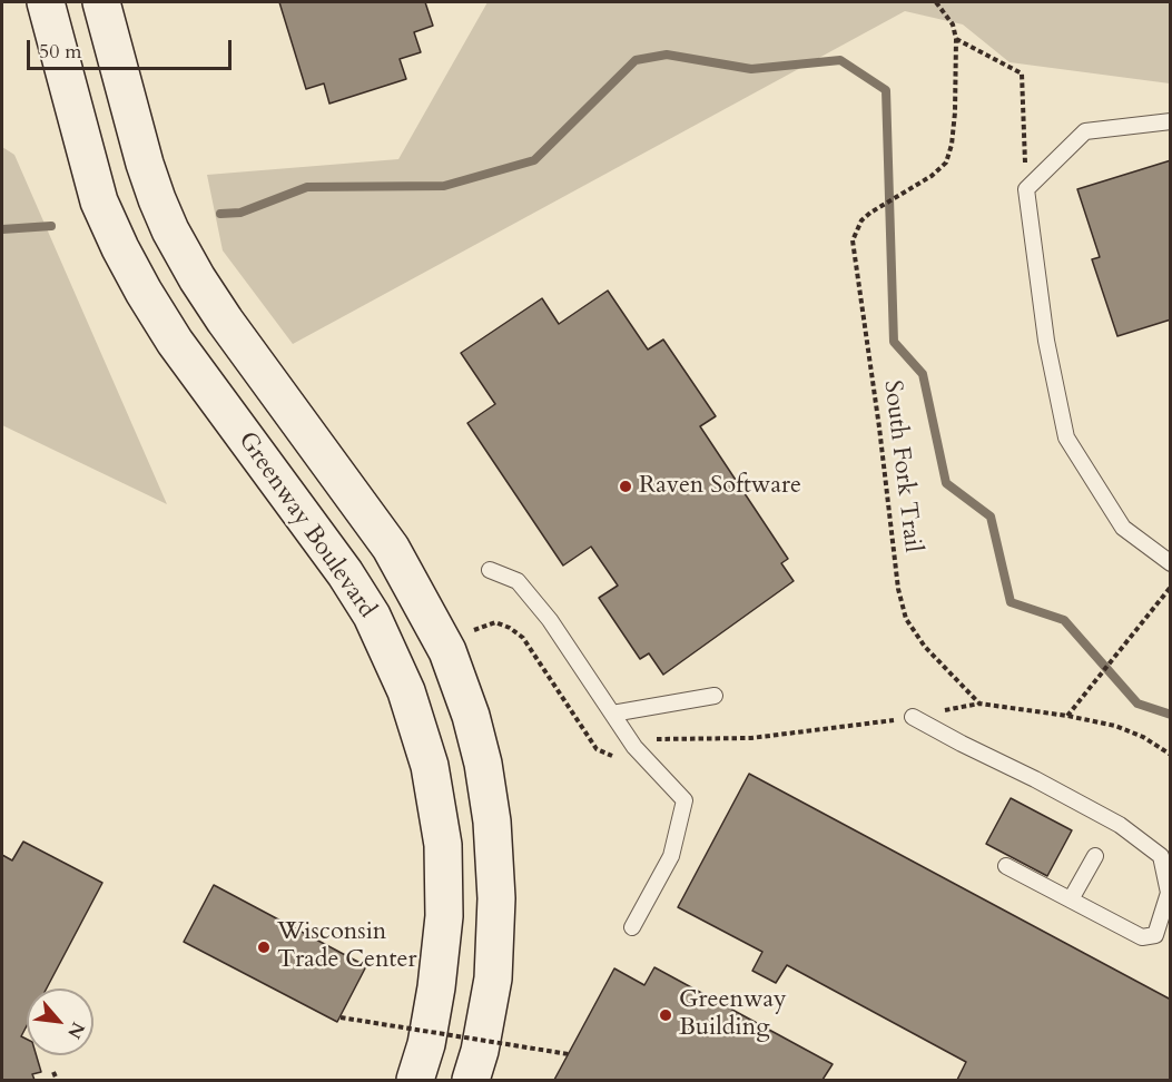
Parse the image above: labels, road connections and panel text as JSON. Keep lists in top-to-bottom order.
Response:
{
  "streets": {
    "street": ["Greenway Boulevard"],
    "path": ["South Fork Trail"]
  },
  "places": ["Raven Software", "Wisconsin Trade Center", "Greenway Building"],
  "scale_bar": "50 m",
  "north": "bottom right"
}
